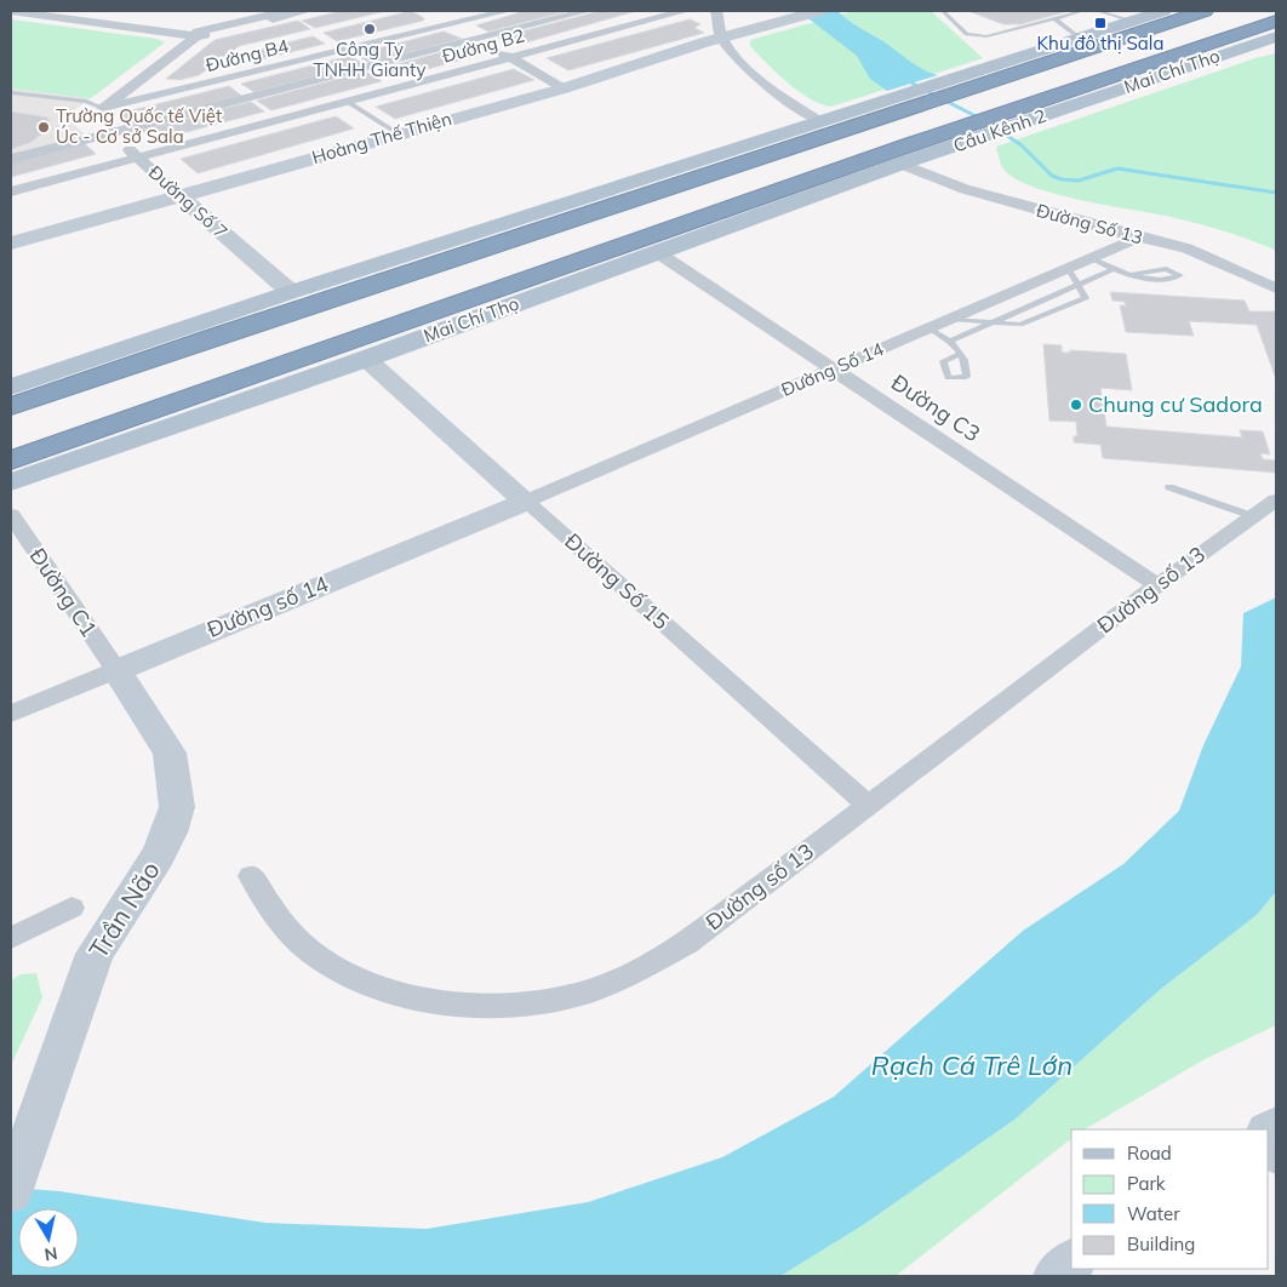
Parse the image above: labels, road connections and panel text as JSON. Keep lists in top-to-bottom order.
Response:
{
  "streets": {
    "highway": ["Mai Chí Thọ", "Cầu Kênh 2"],
    "street": [
      "Đường B2",
      "Đường B4",
      "Hoàng Thế Thiện",
      "Đường Số 7",
      "Đường Số 13",
      "Đường Số 14",
      "Đường C3",
      "Đường Số 15",
      "Đường số 13",
      "Đường C1",
      "Đường số 14",
      "Trần Não"
    ]
  },
  "crossings": [
    ["Đường B2", "Đường Số 7"],
    ["Đường B4", "Đường Số 7"],
    ["Mai Chí Thọ", "Cầu Kênh 2"],
    ["Mai Chí Thọ", "Đường Số 13"],
    ["Mai Chí Thọ", "Đường C3"],
    ["Mai Chí Thọ", "Đường Số 15"],
    ["Cầu Kênh 2", "Đường Số 13"],
    ["Hoàng Thế Thiện", "Đường Số 7"],
    ["Đường Số 13", "Đường Số 14"],
    ["Đường Số 14", "Đường C3"],
    ["Đường Số 14", "Đường Số 15"],
    ["Đường Số 14", "Đường số 14"],
    ["Đường C3", "Đường số 13"],
    ["Đường Số 15", "Đường số 13"],
    ["Đường Số 15", "Đường số 14"],
    ["Đường C1", "Đường số 14"],
    ["Đường C1", "Trần Não"],
    ["Đường số 14", "Trần Não"]
  ],
  "water": ["Rạch Cá Trê Lớn"],
  "places": {
    "transit": ["Khu đô thị Sala"],
    "other": ["Công Ty TNHH Gianty", "Trường Quốc tế Việt Úc - Cơ sở Sala", "Chung cư Sadora"]
  },
  "legend": [
    "Road",
    "Park",
    "Water",
    "Building"
  ],
  "north": "bottom"
}
